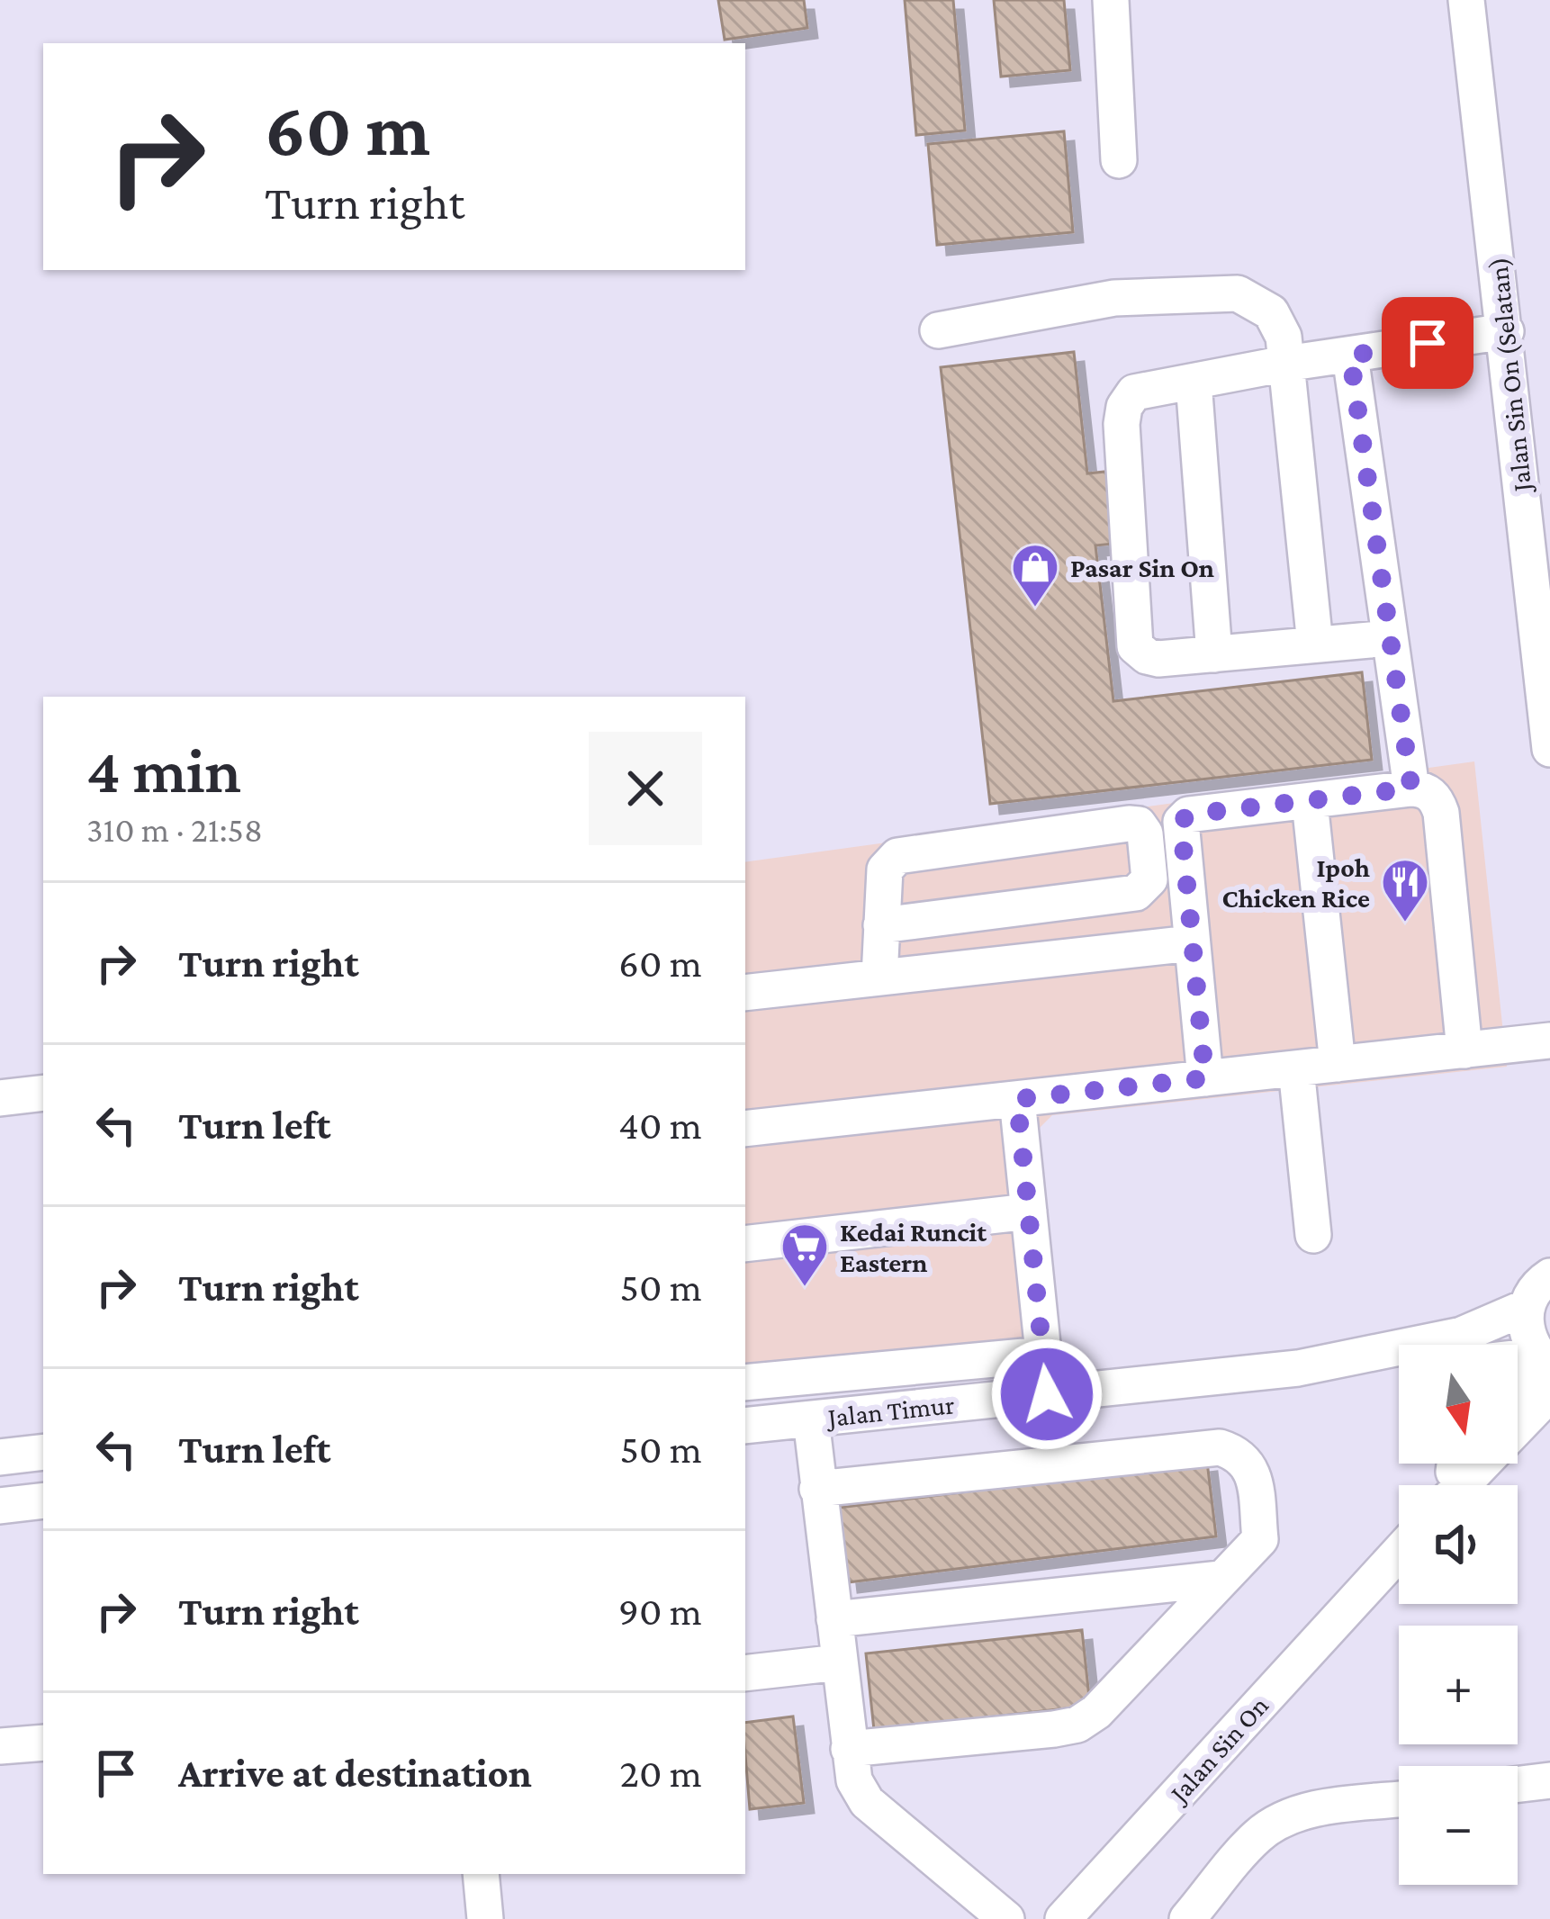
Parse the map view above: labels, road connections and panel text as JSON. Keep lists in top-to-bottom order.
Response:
{
  "streets": {
    "street": ["Jalan Sin On (Selatan)", "Jalan Timur", "Jalan Sin On"]
  },
  "places": {
    "shop": ["Pasar Sin On"],
    "restaurant": ["Ipoh Chicken Rice"],
    "supermarket": ["Kedai Runcit Eastern"]
  },
  "north": "bottom",
  "page": {
    "turn": ["60 m", "Turn right"],
    "heading": ["4 min", "310 m · 21:58"],
    "list": [
      {
        "name": "Turn right",
        "value": "60 m"
      },
      {
        "name": "Turn left",
        "value": "40 m"
      },
      {
        "name": "Turn right",
        "value": "50 m"
      },
      {
        "name": "Turn left",
        "value": "50 m"
      },
      {
        "name": "Turn right",
        "value": "90 m"
      },
      {
        "name": "Arrive at destination",
        "value": "20 m"
      }
    ],
    "map_buttons": ["+", "−"]
  }
}
